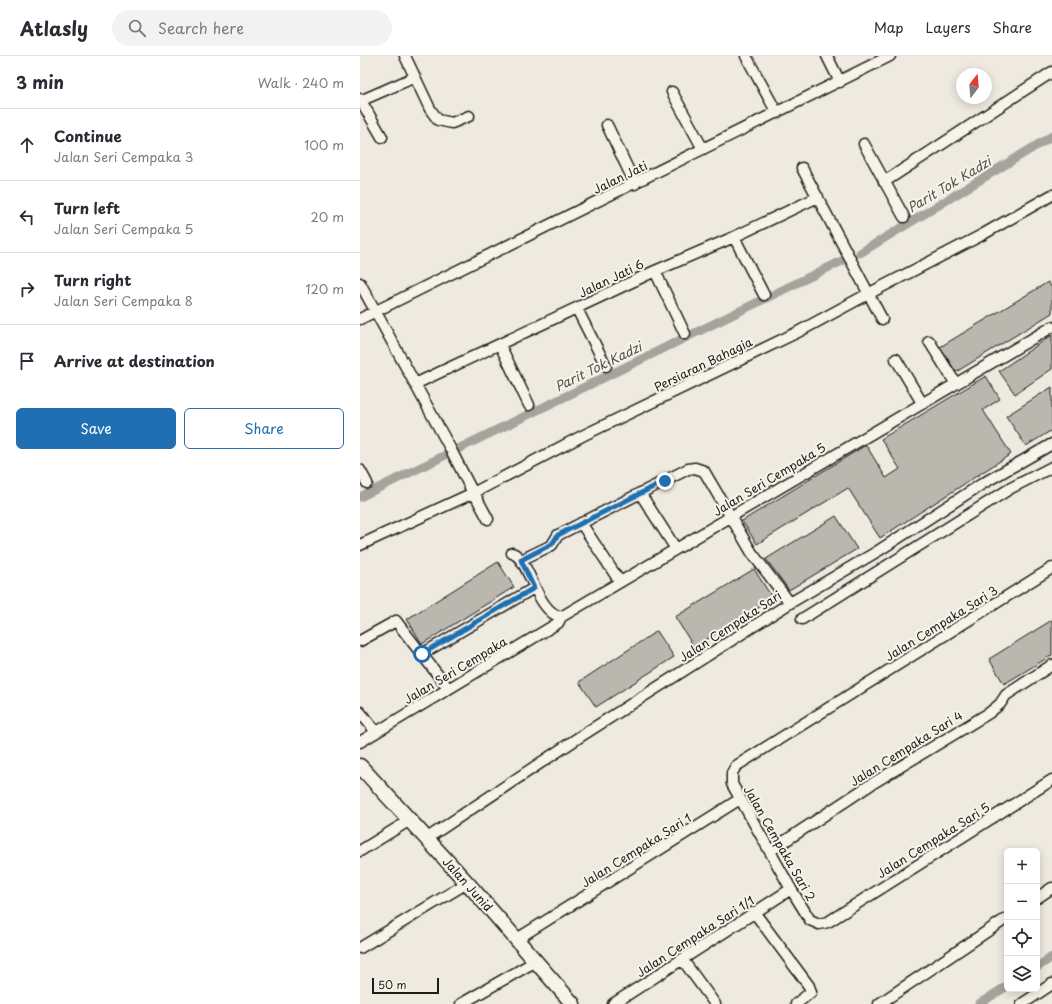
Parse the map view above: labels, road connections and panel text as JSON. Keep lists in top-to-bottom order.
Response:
{
  "streets": {
    "street": [
      "Jalan Jati",
      "Jalan Jati 6",
      "Persiaran Bahagia",
      "Jalan Seri Cempaka 5",
      "Jalan Cempaka Sari 3",
      "Jalan Cempaka Sari",
      "Jalan Seri Cempaka",
      "Jalan Cempaka Sari 4",
      "Jalan Cempaka Sari 5",
      "Jalan Cempaka Sari 2",
      "Jalan Cempaka Sari 1",
      "Jalan Junid",
      "Jalan Cempaka Sari 1/1"
    ]
  },
  "crossings": [
    ["Jalan Seri Cempaka 5", "Jalan Seri Cempaka"],
    ["Jalan Cempaka Sari 3", "Jalan Cempaka Sari 2"],
    ["Jalan Cempaka Sari", "Jalan Junid"],
    ["Jalan Cempaka Sari 4", "Jalan Cempaka Sari 2"],
    ["Jalan Cempaka Sari 5", "Jalan Cempaka Sari 2"],
    ["Jalan Cempaka Sari 2", "Jalan Cempaka Sari 1"],
    ["Jalan Cempaka Sari 2", "Jalan Cempaka Sari 1/1"],
    ["Jalan Cempaka Sari 1", "Jalan Junid"]
  ],
  "water": ["Parit Tok Kadzi"],
  "scale_bar": "50 m",
  "north": "top",
  "page": {
    "header": "Atlasly",
    "search": "Search here",
    "nav": ["Map", "Layers", "Share"],
    "heading": ["3 min", "Walk · 240 m"],
    "list": [
      ["Continue", "Jalan Seri Cempaka 3", "100 m"],
      ["Turn left", "Jalan Seri Cempaka 5", "20 m"],
      ["Turn right", "Jalan Seri Cempaka 8", "120 m"],
      "Arrive at destination"
    ],
    "buttons": ["Save", "Share"],
    "map_buttons": ["+", "−"],
    "scale": "50 m"
  }
}
